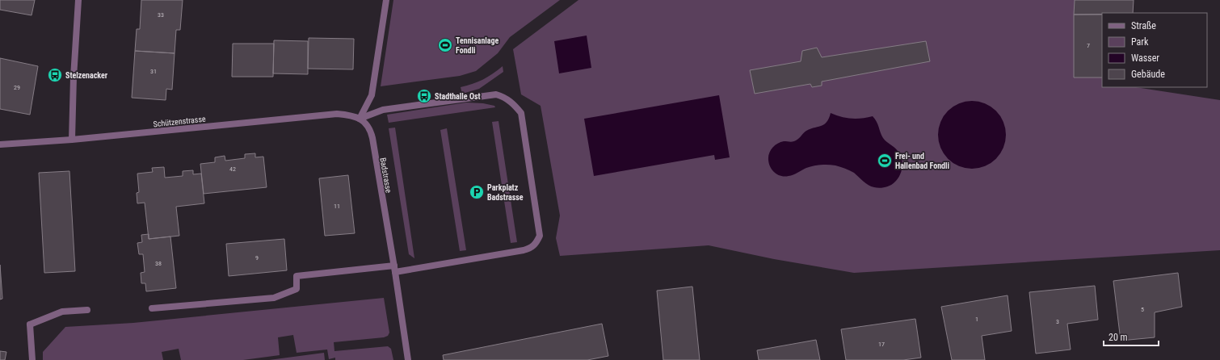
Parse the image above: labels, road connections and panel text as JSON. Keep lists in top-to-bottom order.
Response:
{
  "streets": {
    "street": ["Schützenstrasse", "Badstrasse"]
  },
  "crossings": [
    ["Schützenstrasse", "Badstrasse"]
  ],
  "places": {
    "sports": ["Tennisanlage Fondli", "Frei- und Hallenbad Fondli"],
    "bus stop": ["Stelzenacker", "Stadthalle Ost"],
    "parking": ["Parkplatz Badstrasse"]
  },
  "house_numbers": [
    "33",
    "7",
    "31",
    "29",
    "42",
    "11",
    "9",
    "38",
    "5",
    "1",
    "3",
    "17"
  ],
  "legend": [
    "Straße",
    "Park",
    "Wasser",
    "Gebäude"
  ],
  "scale_bar": "20 m"
}
